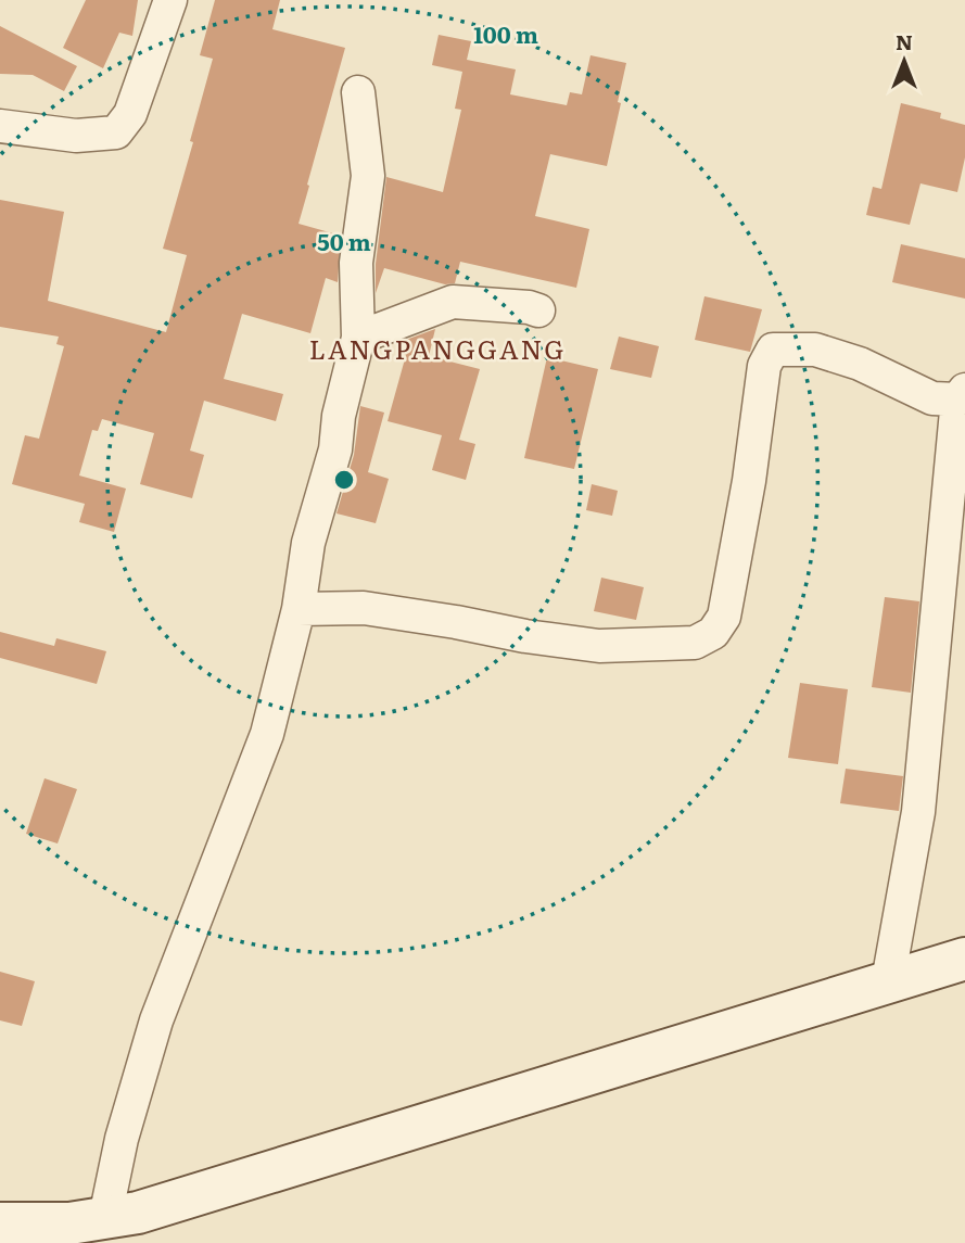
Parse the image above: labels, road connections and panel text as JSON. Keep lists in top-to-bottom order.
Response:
{
  "districts": ["LANGPANGGANG"],
  "north": "top",
  "rings": ["100 m", "50 m"]
}
